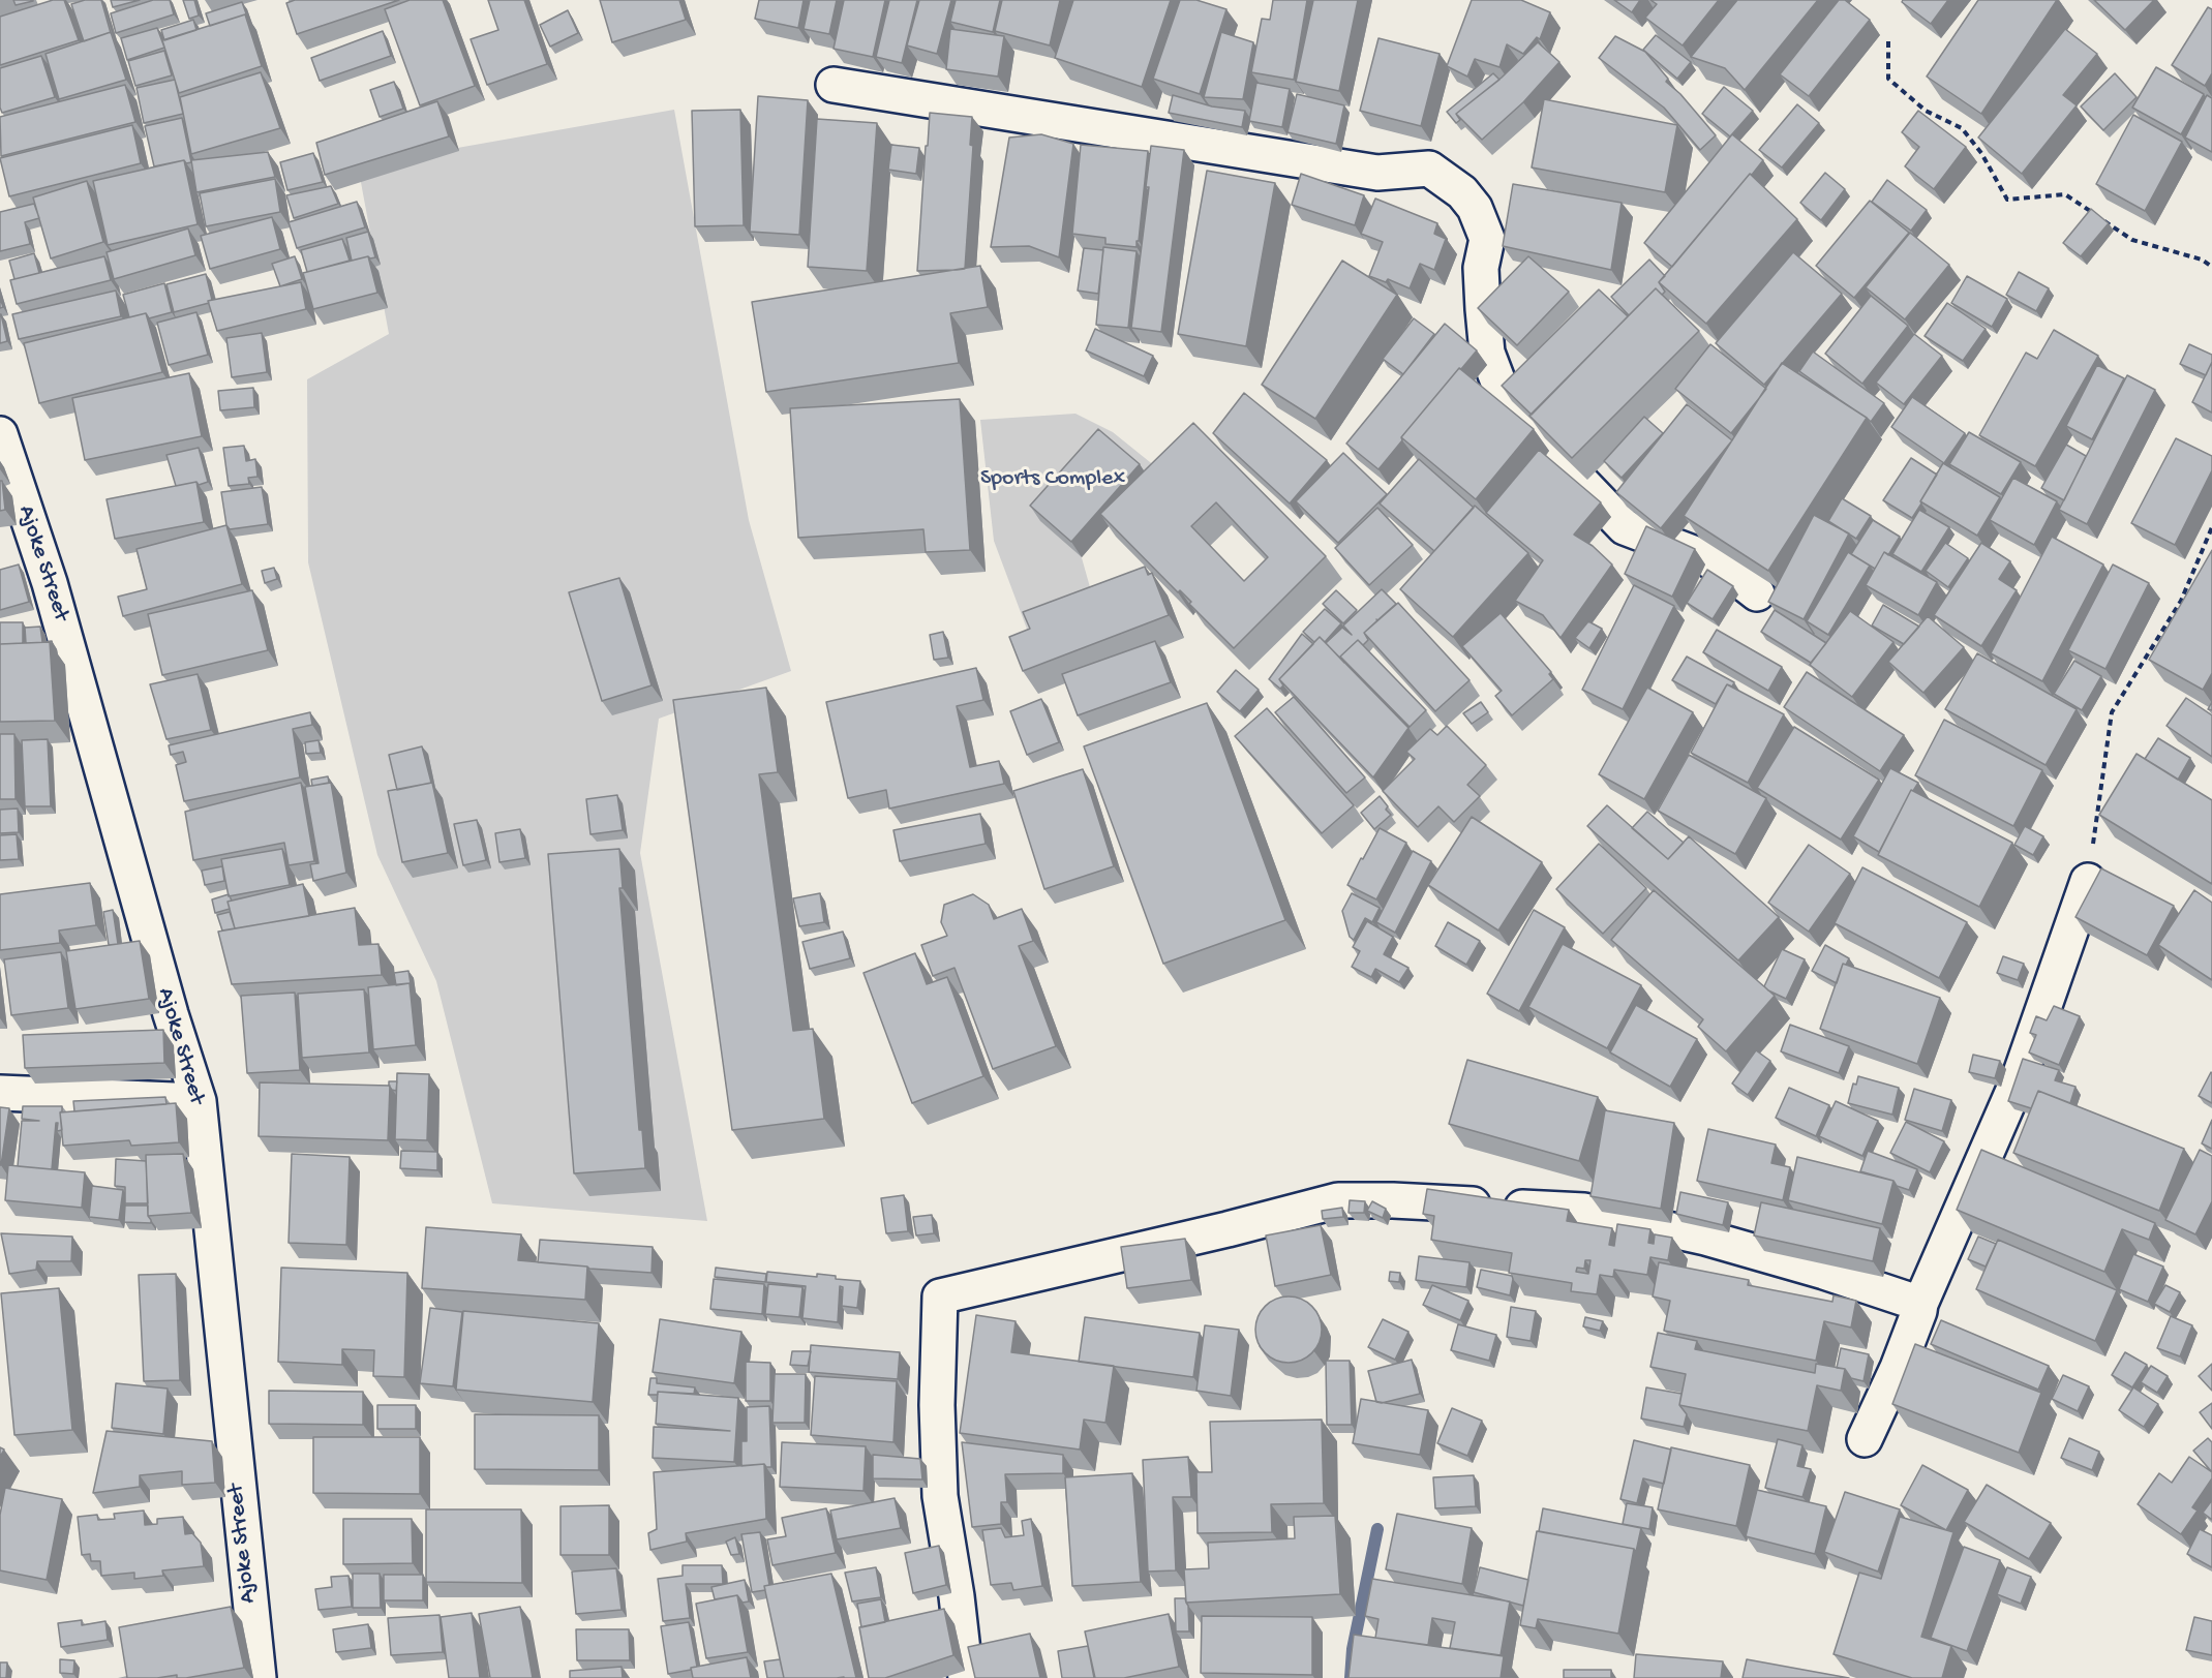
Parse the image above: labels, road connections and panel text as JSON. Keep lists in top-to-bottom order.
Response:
{
  "streets": {
    "street": ["Ajoke Street"]
  },
  "parks": ["Sports Complex"]
}
